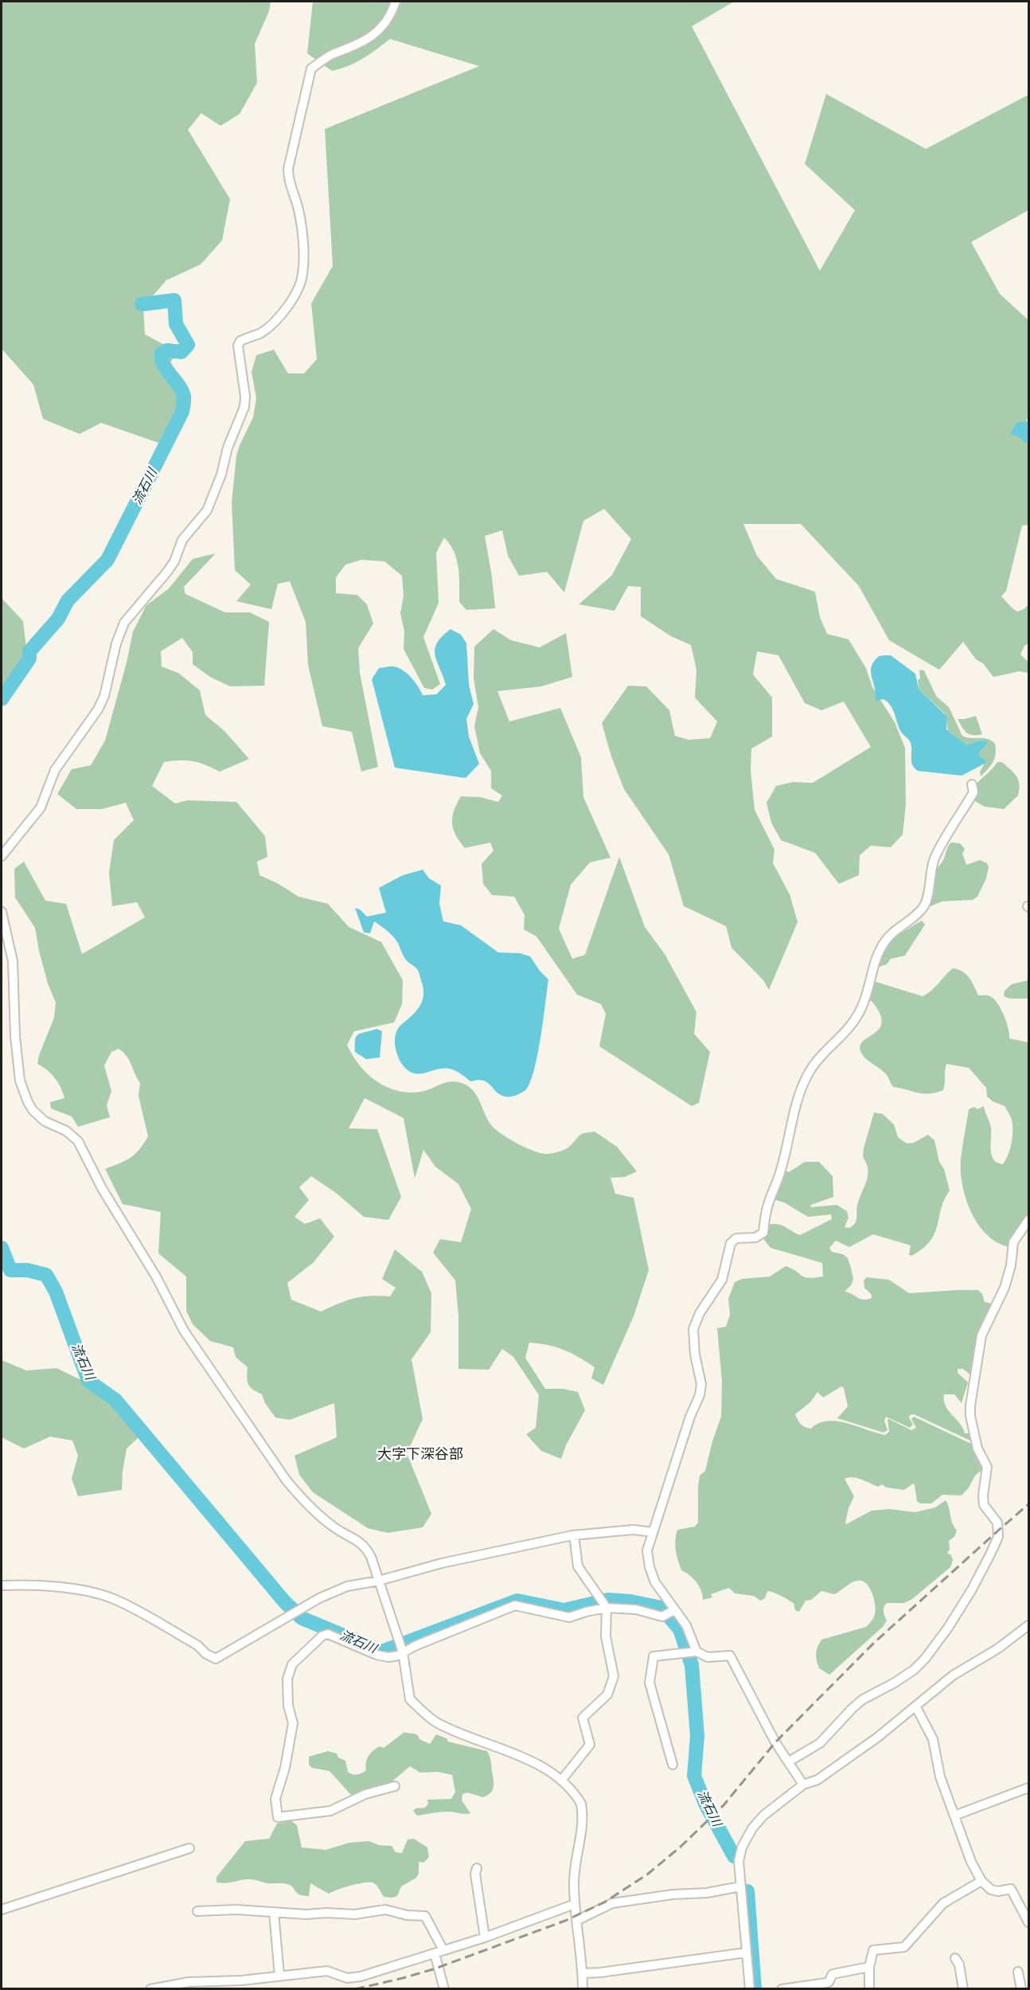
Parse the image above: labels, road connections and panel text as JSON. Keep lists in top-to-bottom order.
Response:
{
  "districts": ["大字下深谷部"],
  "water": ["流石川"]
}
